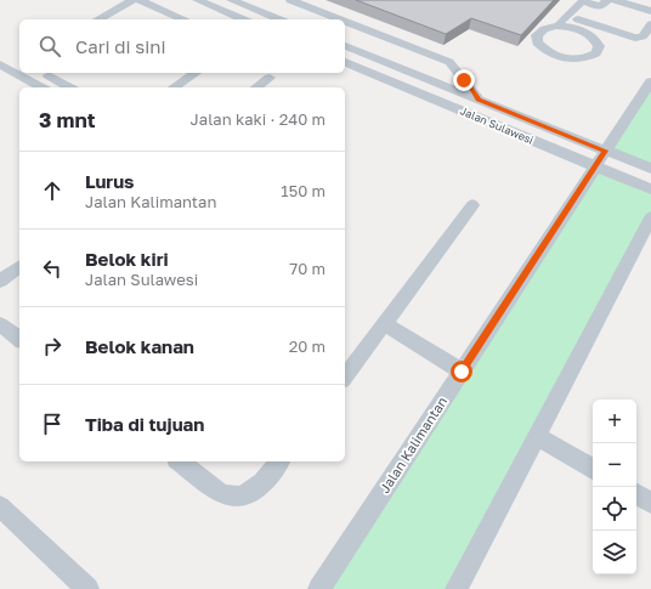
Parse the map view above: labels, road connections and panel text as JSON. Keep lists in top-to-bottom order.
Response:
{
  "streets": {
    "street": ["Jalan Sulawesi", "Jalan Kalimantan"]
  },
  "crossings": [
    ["Jalan Sulawesi", "Jalan Kalimantan"]
  ],
  "page": {
    "search": "Cari di sini",
    "heading": ["3 mnt", "Jalan kaki · 240 m"],
    "list": [
      ["Lurus", "Jalan Kalimantan", "150 m"],
      ["Belok kiri", "Jalan Sulawesi", "70 m"],
      ["Belok kanan", "20 m"],
      "Tiba di tujuan"
    ],
    "map_buttons": ["+", "−"]
  }
}
